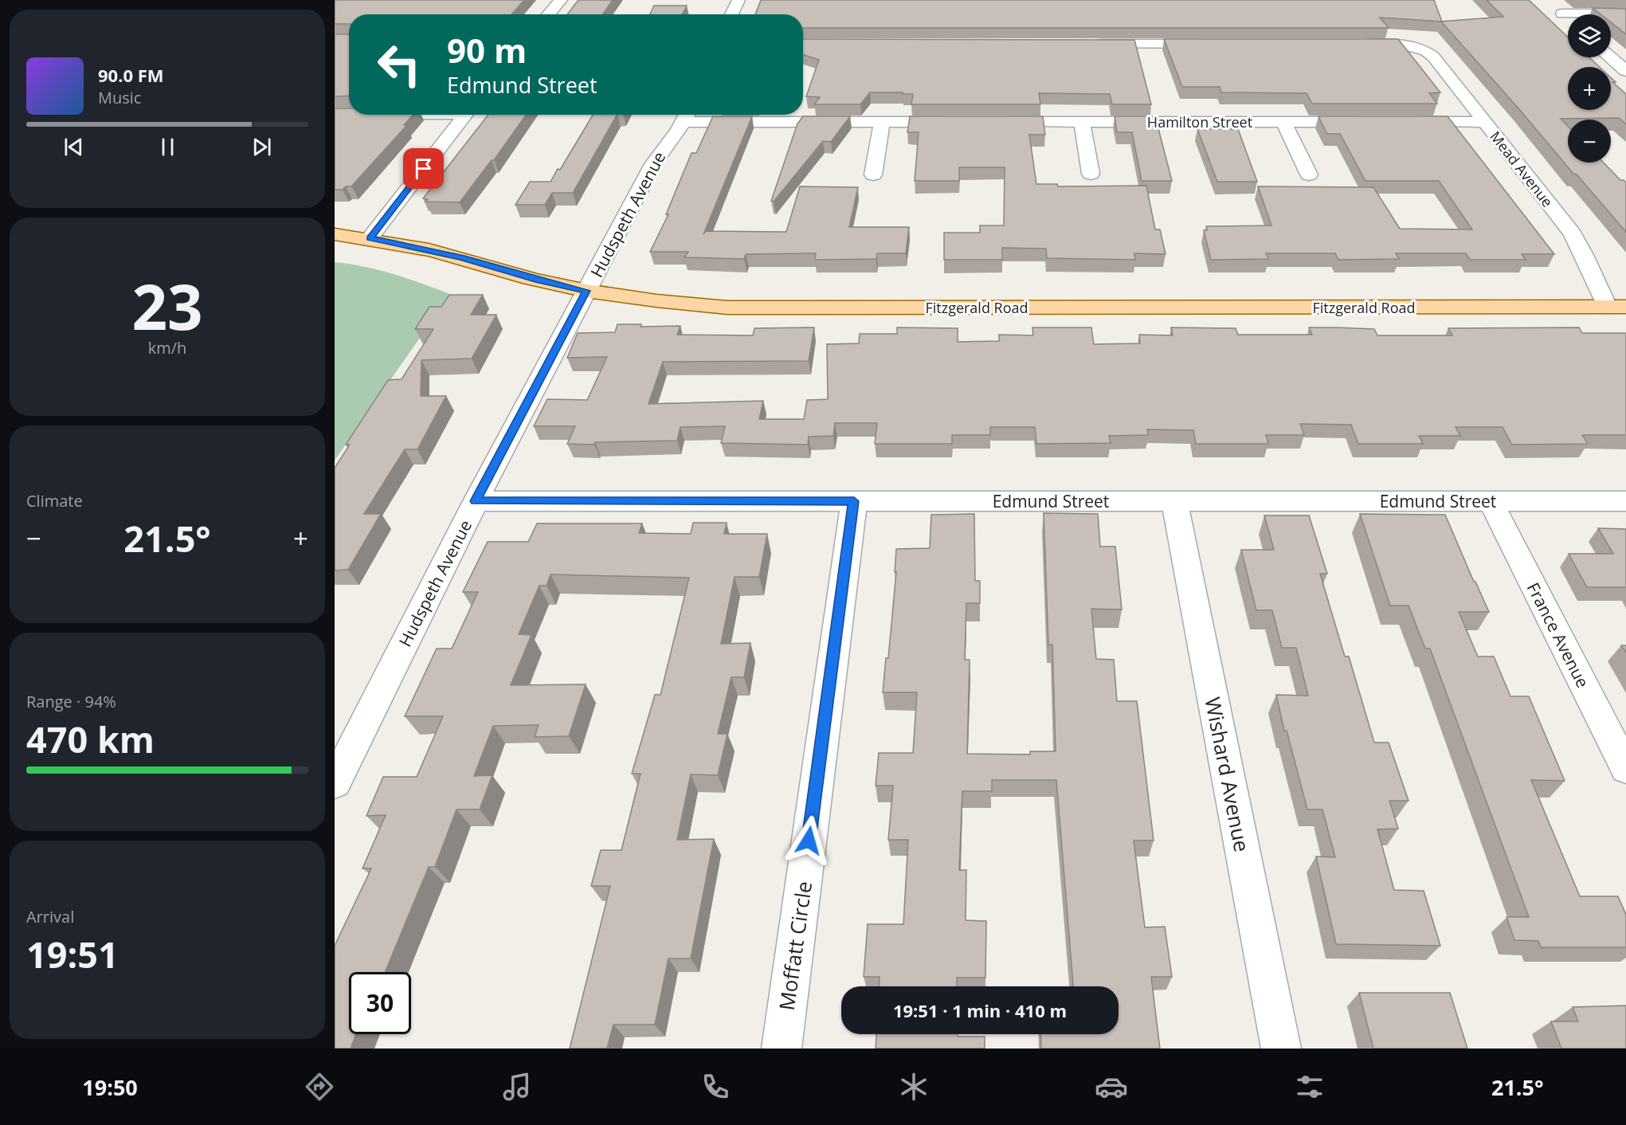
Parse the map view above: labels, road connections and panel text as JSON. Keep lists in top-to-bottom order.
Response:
{
  "streets": {
    "main road": ["Fitzgerald Road"],
    "street": [
      "Hamilton Street",
      "Mead Avenue",
      "Hudspeth Avenue",
      "Edmund Street",
      "France Avenue",
      "Wishard Avenue",
      "Moffatt Circle"
    ]
  },
  "crossings": [
    ["Mead Avenue", "Fitzgerald Road"],
    ["Hudspeth Avenue", "Fitzgerald Road"],
    ["Hudspeth Avenue", "Edmund Street"],
    ["Edmund Street", "France Avenue"],
    ["Edmund Street", "Wishard Avenue"],
    ["Edmund Street", "Moffatt Circle"]
  ],
  "page": {
    "map_buttons": ["+", "−"],
    "turn": ["90 m", "Edmund Street"],
    "song": ["90.0 FM", "Music"],
    "tile": [
      ["23", "km/h"],
      "Climate",
      ["Range · 94%", "470 km"],
      ["Arrival", "19:51"]
    ],
    "heat": ["−", "21.5°", "+"],
    "limit": "30",
    "trip": "19:51 · 1 min · 410 m",
    "tabs": ["19:50", "21.5°"]
  }
}
